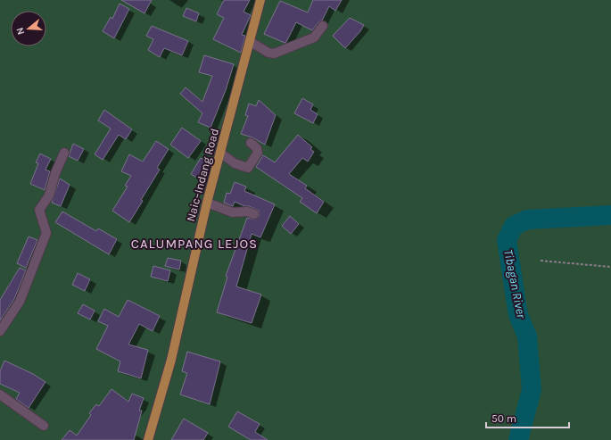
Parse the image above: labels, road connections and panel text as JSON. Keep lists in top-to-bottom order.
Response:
{
  "streets": {
    "main road": ["Naic–Indang Road"]
  },
  "districts": ["CALUMPANG LEJOS"],
  "water": ["Tibagan River"],
  "scale_bar": "50 m",
  "north": "left"
}
